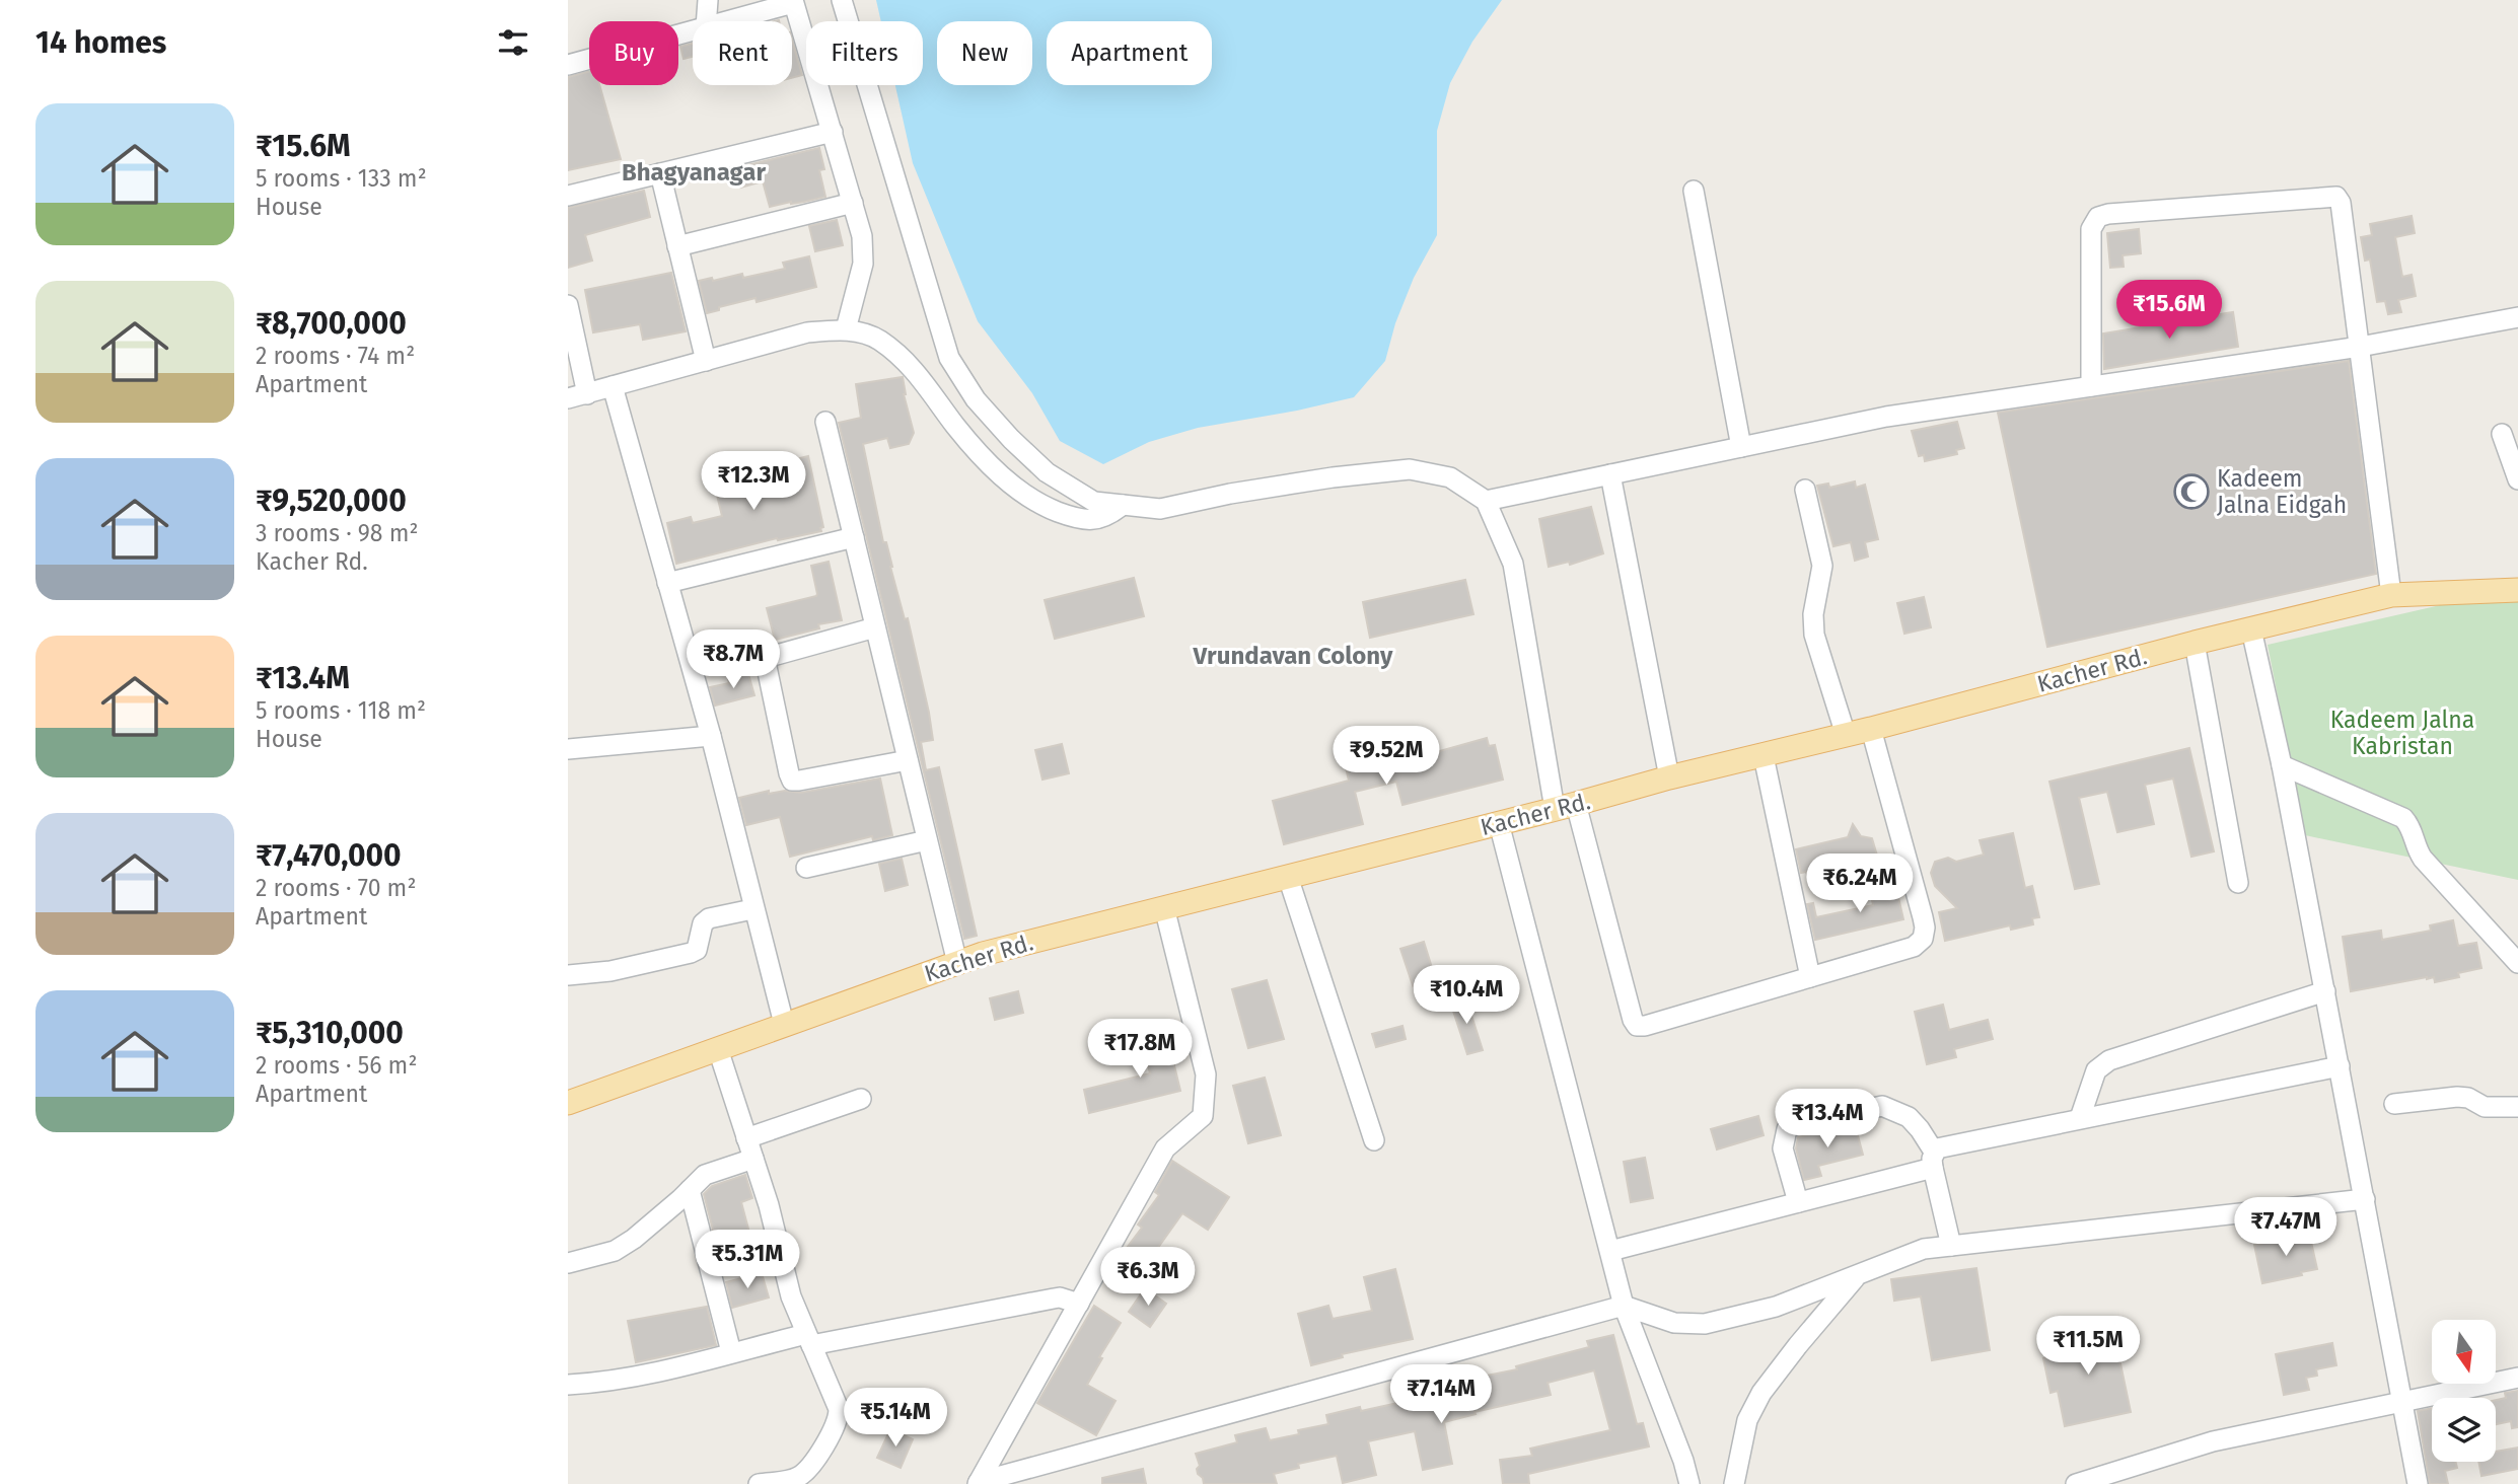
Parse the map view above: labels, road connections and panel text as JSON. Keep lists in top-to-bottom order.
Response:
{
  "streets": {
    "main road": ["Kacher Rd."]
  },
  "districts": ["Bhagyanagar", "Vrundavan Colony"],
  "parks": ["Kadeem Jalna Kabristan"],
  "places": {
    "mosque": ["Kadeem Jalna Eidgah"]
  },
  "north": "bottom",
  "page": {
    "heading": "14 homes",
    "chip": [
      "Buy",
      "Rent",
      "Filters",
      "New",
      "Apartment"
    ],
    "list": [
      {
        "name": "₹15.6M",
        "note": "5 rooms · 133 m² · House"
      },
      {
        "name": "₹8,700,000",
        "note": "2 rooms · 74 m² · Apartment"
      },
      {
        "name": "₹9,520,000",
        "note": "3 rooms · 98 m² · Kacher Rd."
      },
      {
        "name": "₹13.4M",
        "note": "5 rooms · 118 m² · House"
      },
      {
        "name": "₹7,470,000",
        "note": "2 rooms · 70 m² · Apartment"
      },
      {
        "name": "₹5,310,000",
        "note": "2 rooms · 56 m² · Apartment"
      }
    ],
    "price": [
      "₹15.6M",
      "₹12.3M",
      "₹8.7M",
      "₹9.52M",
      "₹6.24M",
      "₹10.4M",
      "₹17.8M",
      "₹13.4M",
      "₹7.47M",
      "₹5.31M",
      "₹6.3M",
      "₹11.5M",
      "₹7.14M",
      "₹5.14M"
    ]
  }
}
